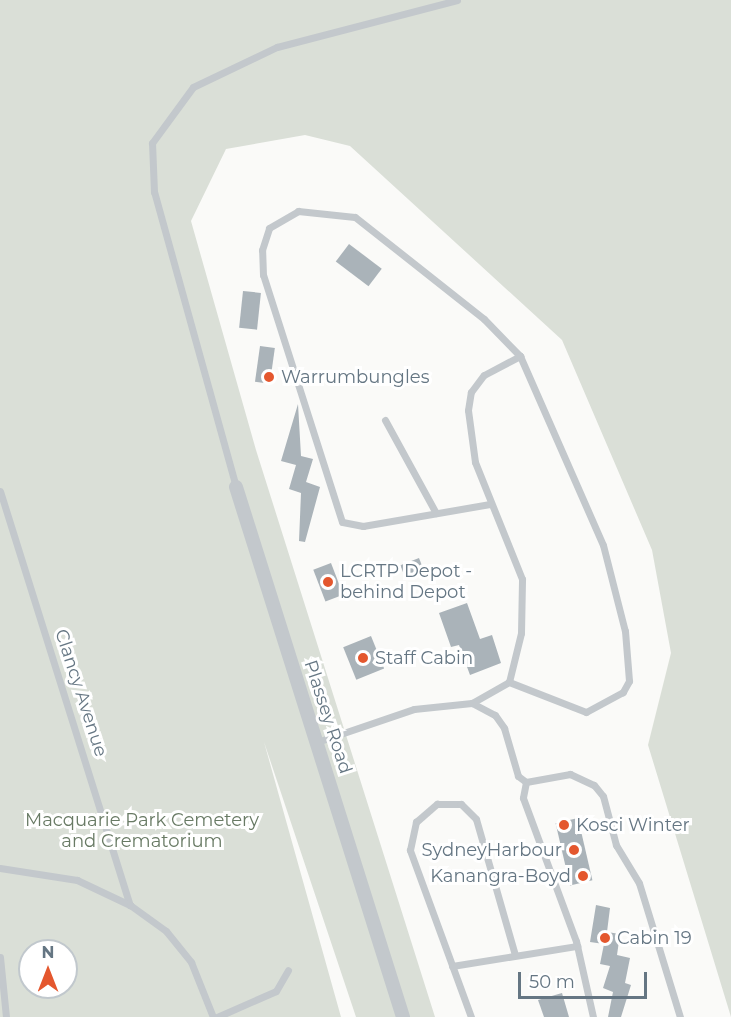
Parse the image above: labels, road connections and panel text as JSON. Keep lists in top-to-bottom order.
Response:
{
  "streets": {
    "street": ["Plassey Road"],
    "lane": ["Clancy Avenue"]
  },
  "parks": ["Macquarie Park Cemetery and Crematorium"],
  "places": [
    "Warrumbungles",
    "LCRTP Depot - behind Depot",
    "Staff Cabin",
    "Kosci Winter",
    "SydneyHarbour",
    "Kanangra-Boyd",
    "Cabin 19"
  ],
  "scale_bar": "50 m",
  "north": "top"
}
